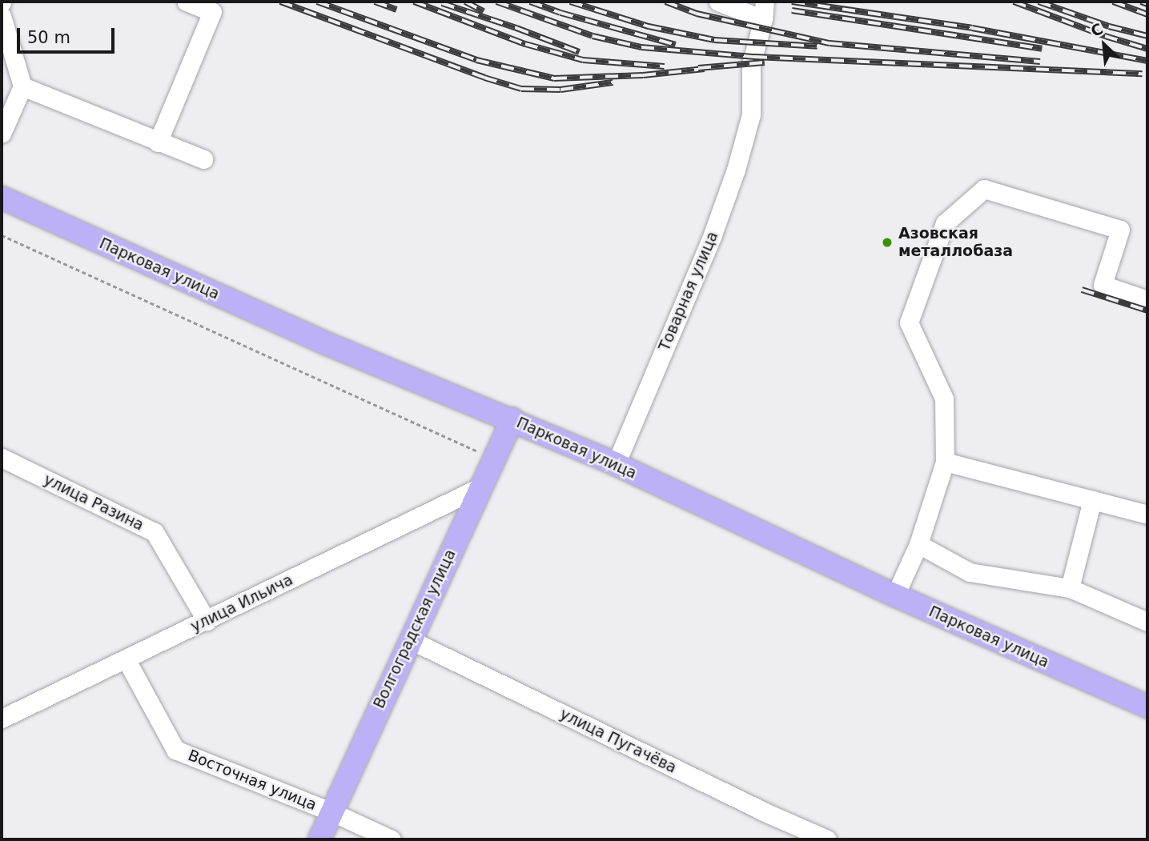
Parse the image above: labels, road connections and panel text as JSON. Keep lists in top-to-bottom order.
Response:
{
  "streets": {
    "main road": ["Парковая улица", "Волгоградская улица"],
    "street": [
      "Товарная улица",
      "улица Разина",
      "улица Ильича",
      "улица Пугачёва",
      "Восточная улица"
    ]
  },
  "crossings": [
    ["Парковая улица", "Товарная улица"],
    ["Парковая улица", "Волгоградская улица"],
    ["улица Разина", "улица Ильича"],
    ["улица Ильича", "Волгоградская улица"],
    ["улица Ильича", "Восточная улица"],
    ["Волгоградская улица", "улица Пугачёва"],
    ["Волгоградская улица", "Восточная улица"]
  ],
  "places": ["Азовская металлобаза"],
  "scale_bar": "50 m",
  "north": "top left"
}
